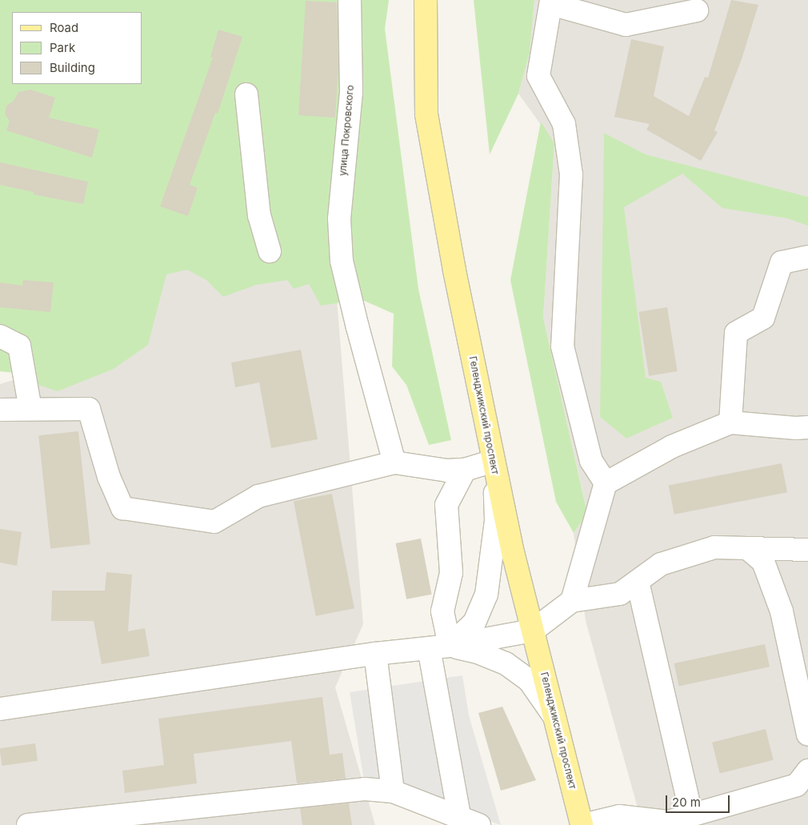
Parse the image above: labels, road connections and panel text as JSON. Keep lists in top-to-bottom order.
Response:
{
  "streets": {
    "main road": ["Геленджикский проспект"],
    "street": ["улица Покровского"]
  },
  "legend": ["Road", "Park", "Building"],
  "scale_bar": "20 m"
}
